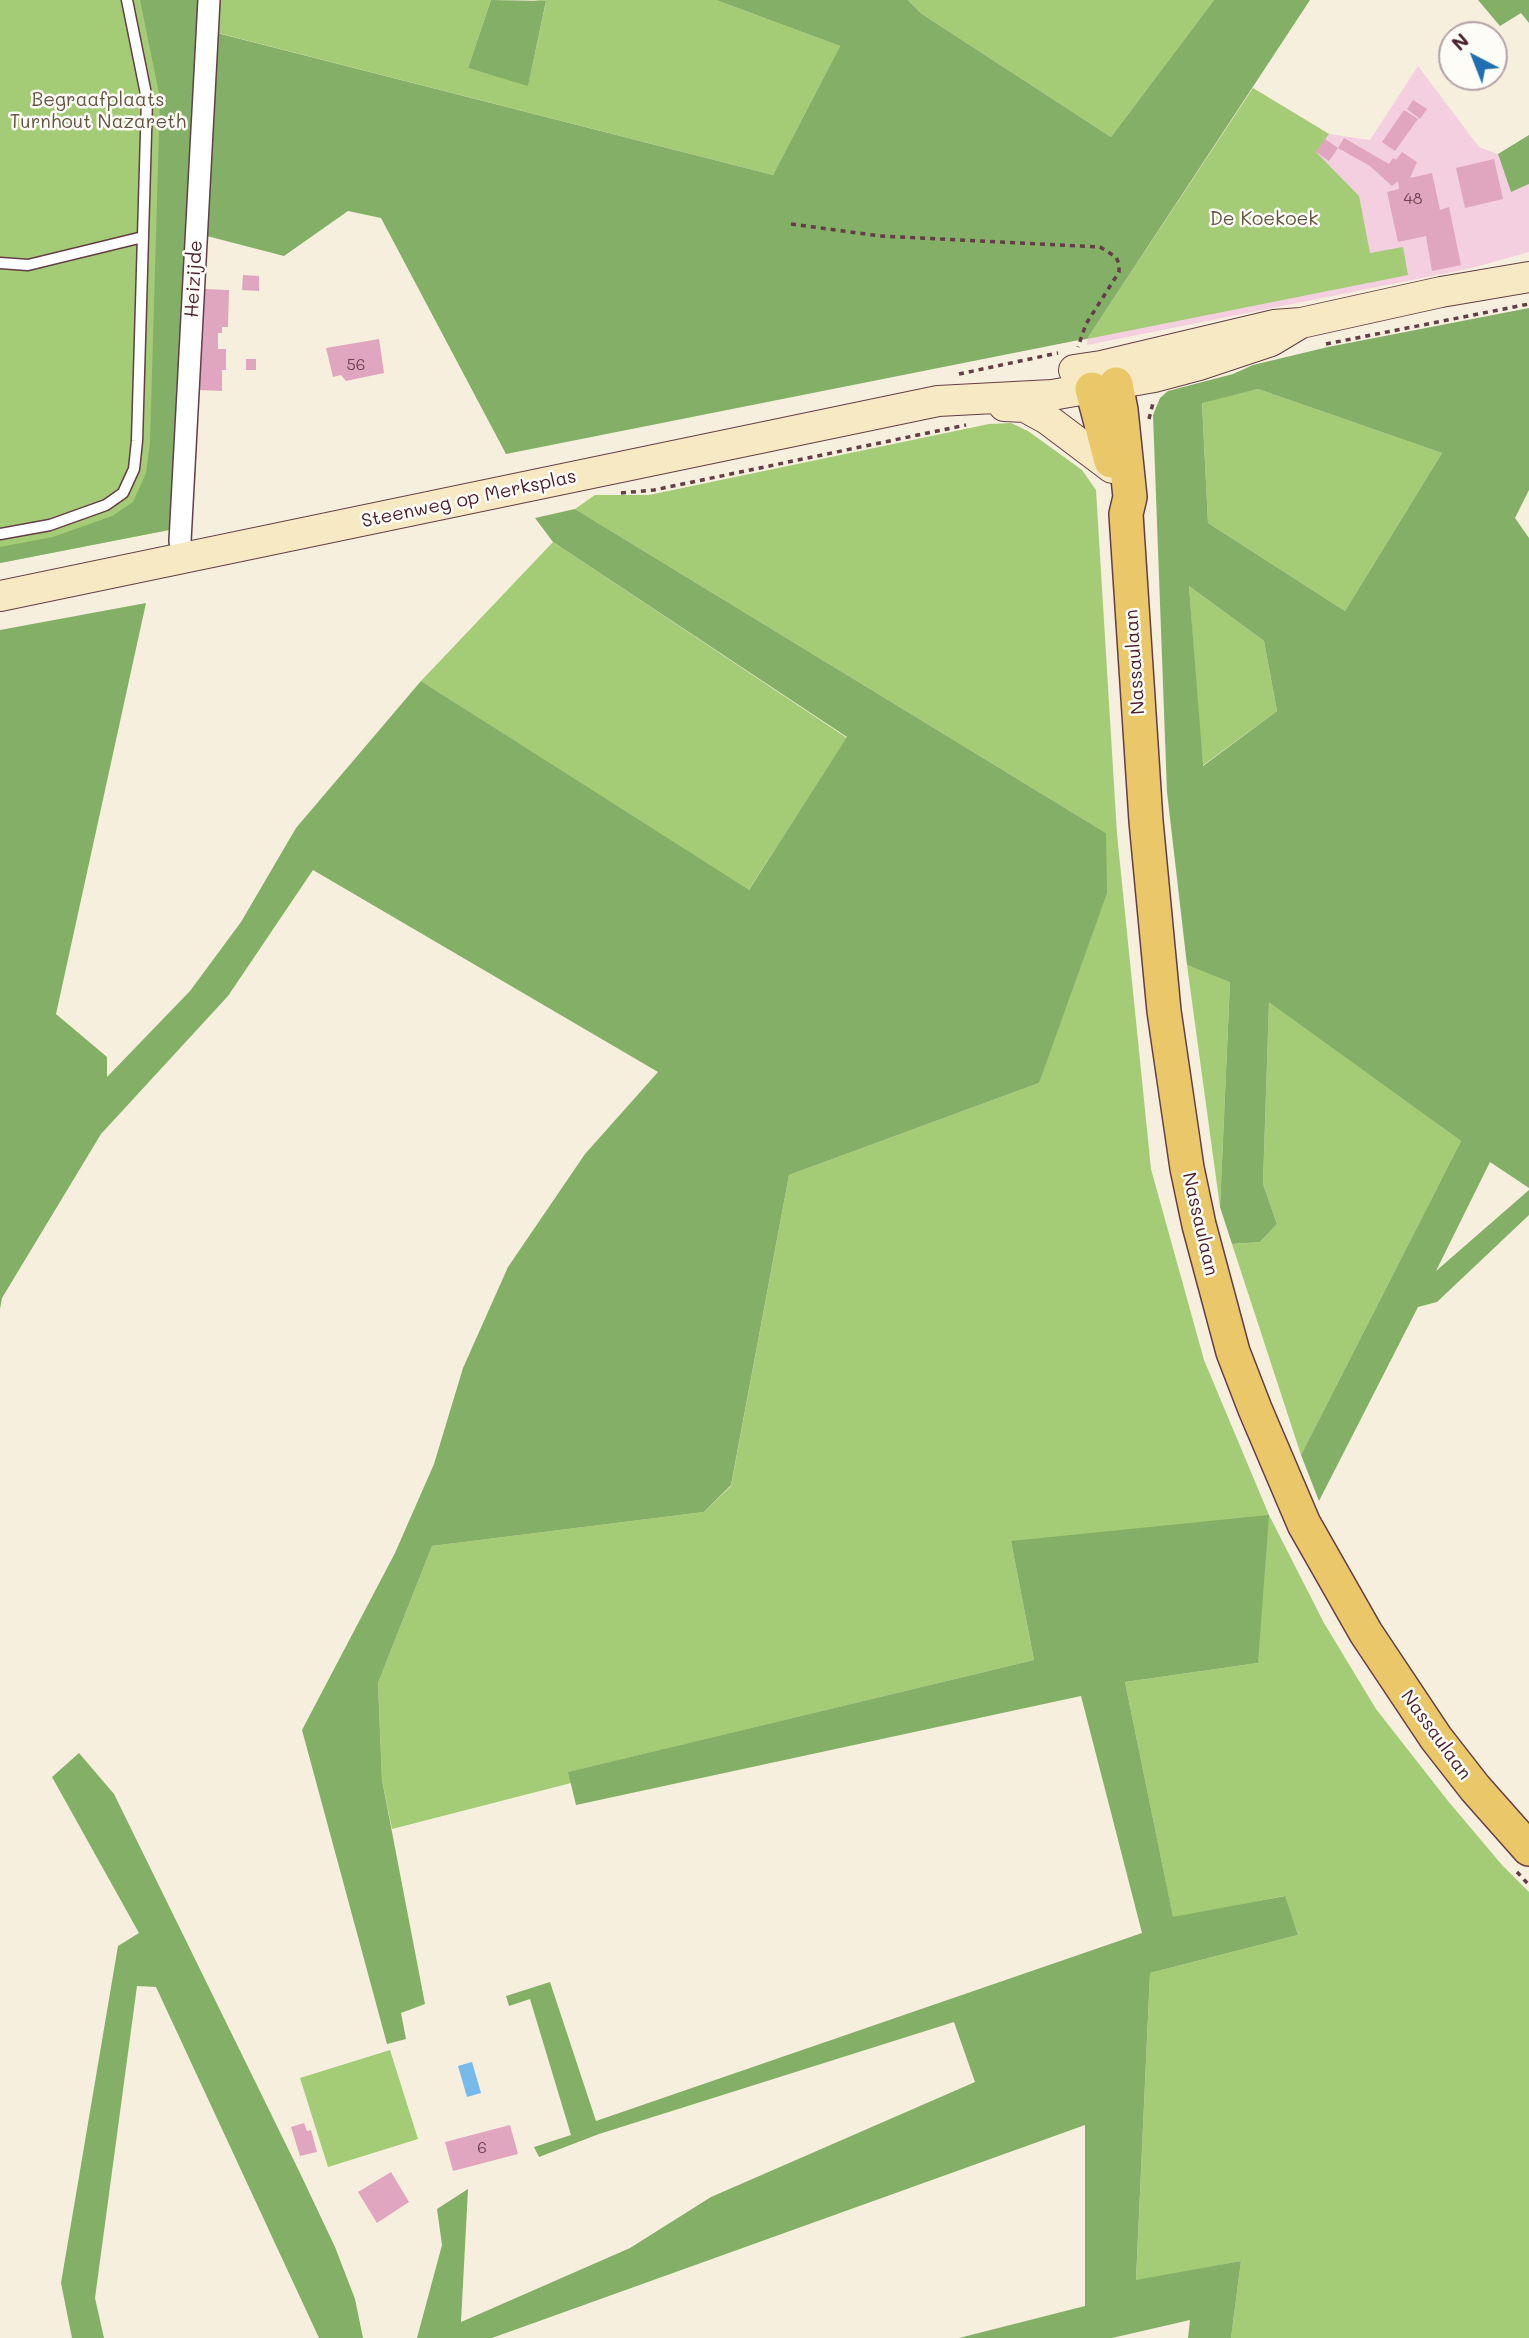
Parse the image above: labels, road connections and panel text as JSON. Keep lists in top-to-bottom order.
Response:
{
  "streets": {
    "main road": ["Steenweg op Merksplas", "Nassaulaan"],
    "street": ["Heizijde"]
  },
  "crossings": [
    ["Heizijde", "Steenweg op Merksplas"]
  ],
  "parks": ["Begraafplaats Turnhout Nazareth", "De Koekoek"],
  "house_numbers": ["48", "56", "6"],
  "north": "top left"
}
